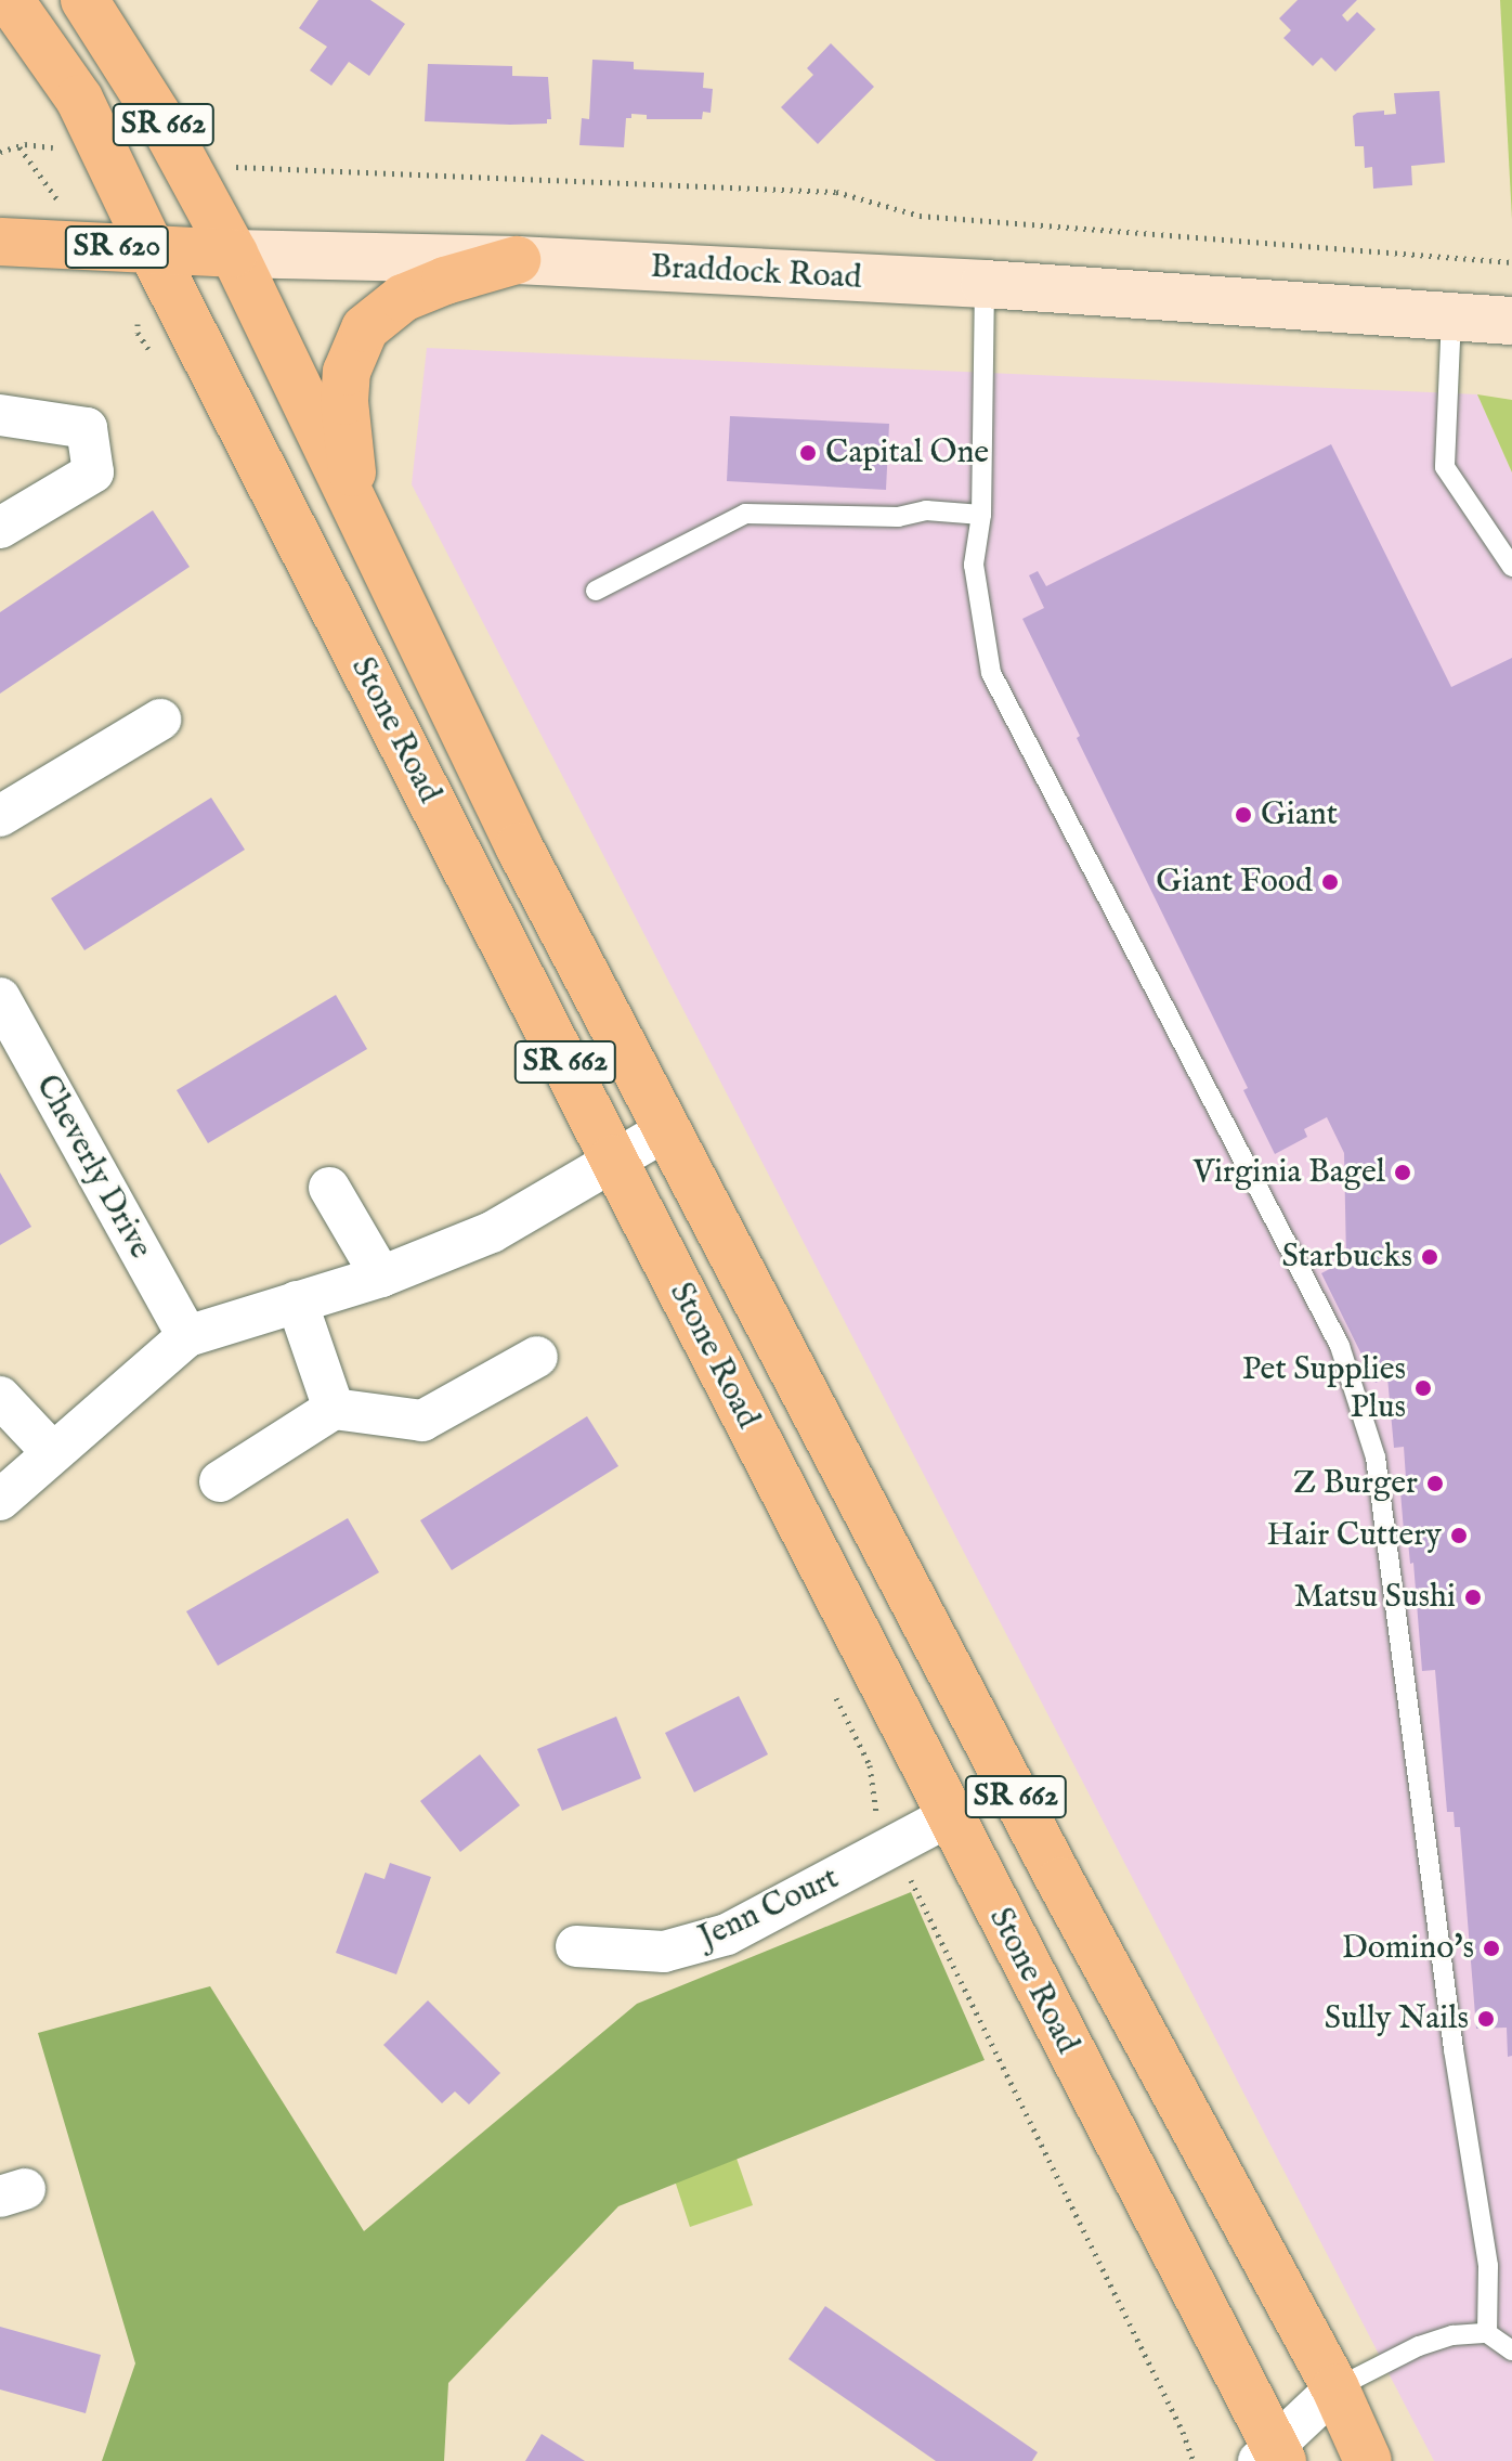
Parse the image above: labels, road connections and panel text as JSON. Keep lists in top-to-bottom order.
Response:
{
  "streets": {
    "main road": [
      "SR 662",
      "SR 620",
      "Braddock Road",
      "Stone Road"
    ],
    "street": ["Cheverly Drive", "Jenn Court"]
  },
  "crossings": [
    ["SR 662", "Braddock Road"],
    ["SR 662", "Stone Road"],
    ["Braddock Road", "Stone Road"],
    ["Stone Road", "Jenn Court"]
  ],
  "places": [
    "Capital One",
    "Giant",
    "Giant Food",
    "Virginia Bagel",
    "Starbucks",
    "Pet Supplies Plus",
    "Z Burger",
    "Hair Cuttery",
    "Matsu Sushi",
    "Domino's",
    "Sully Nails"
  ]
}
